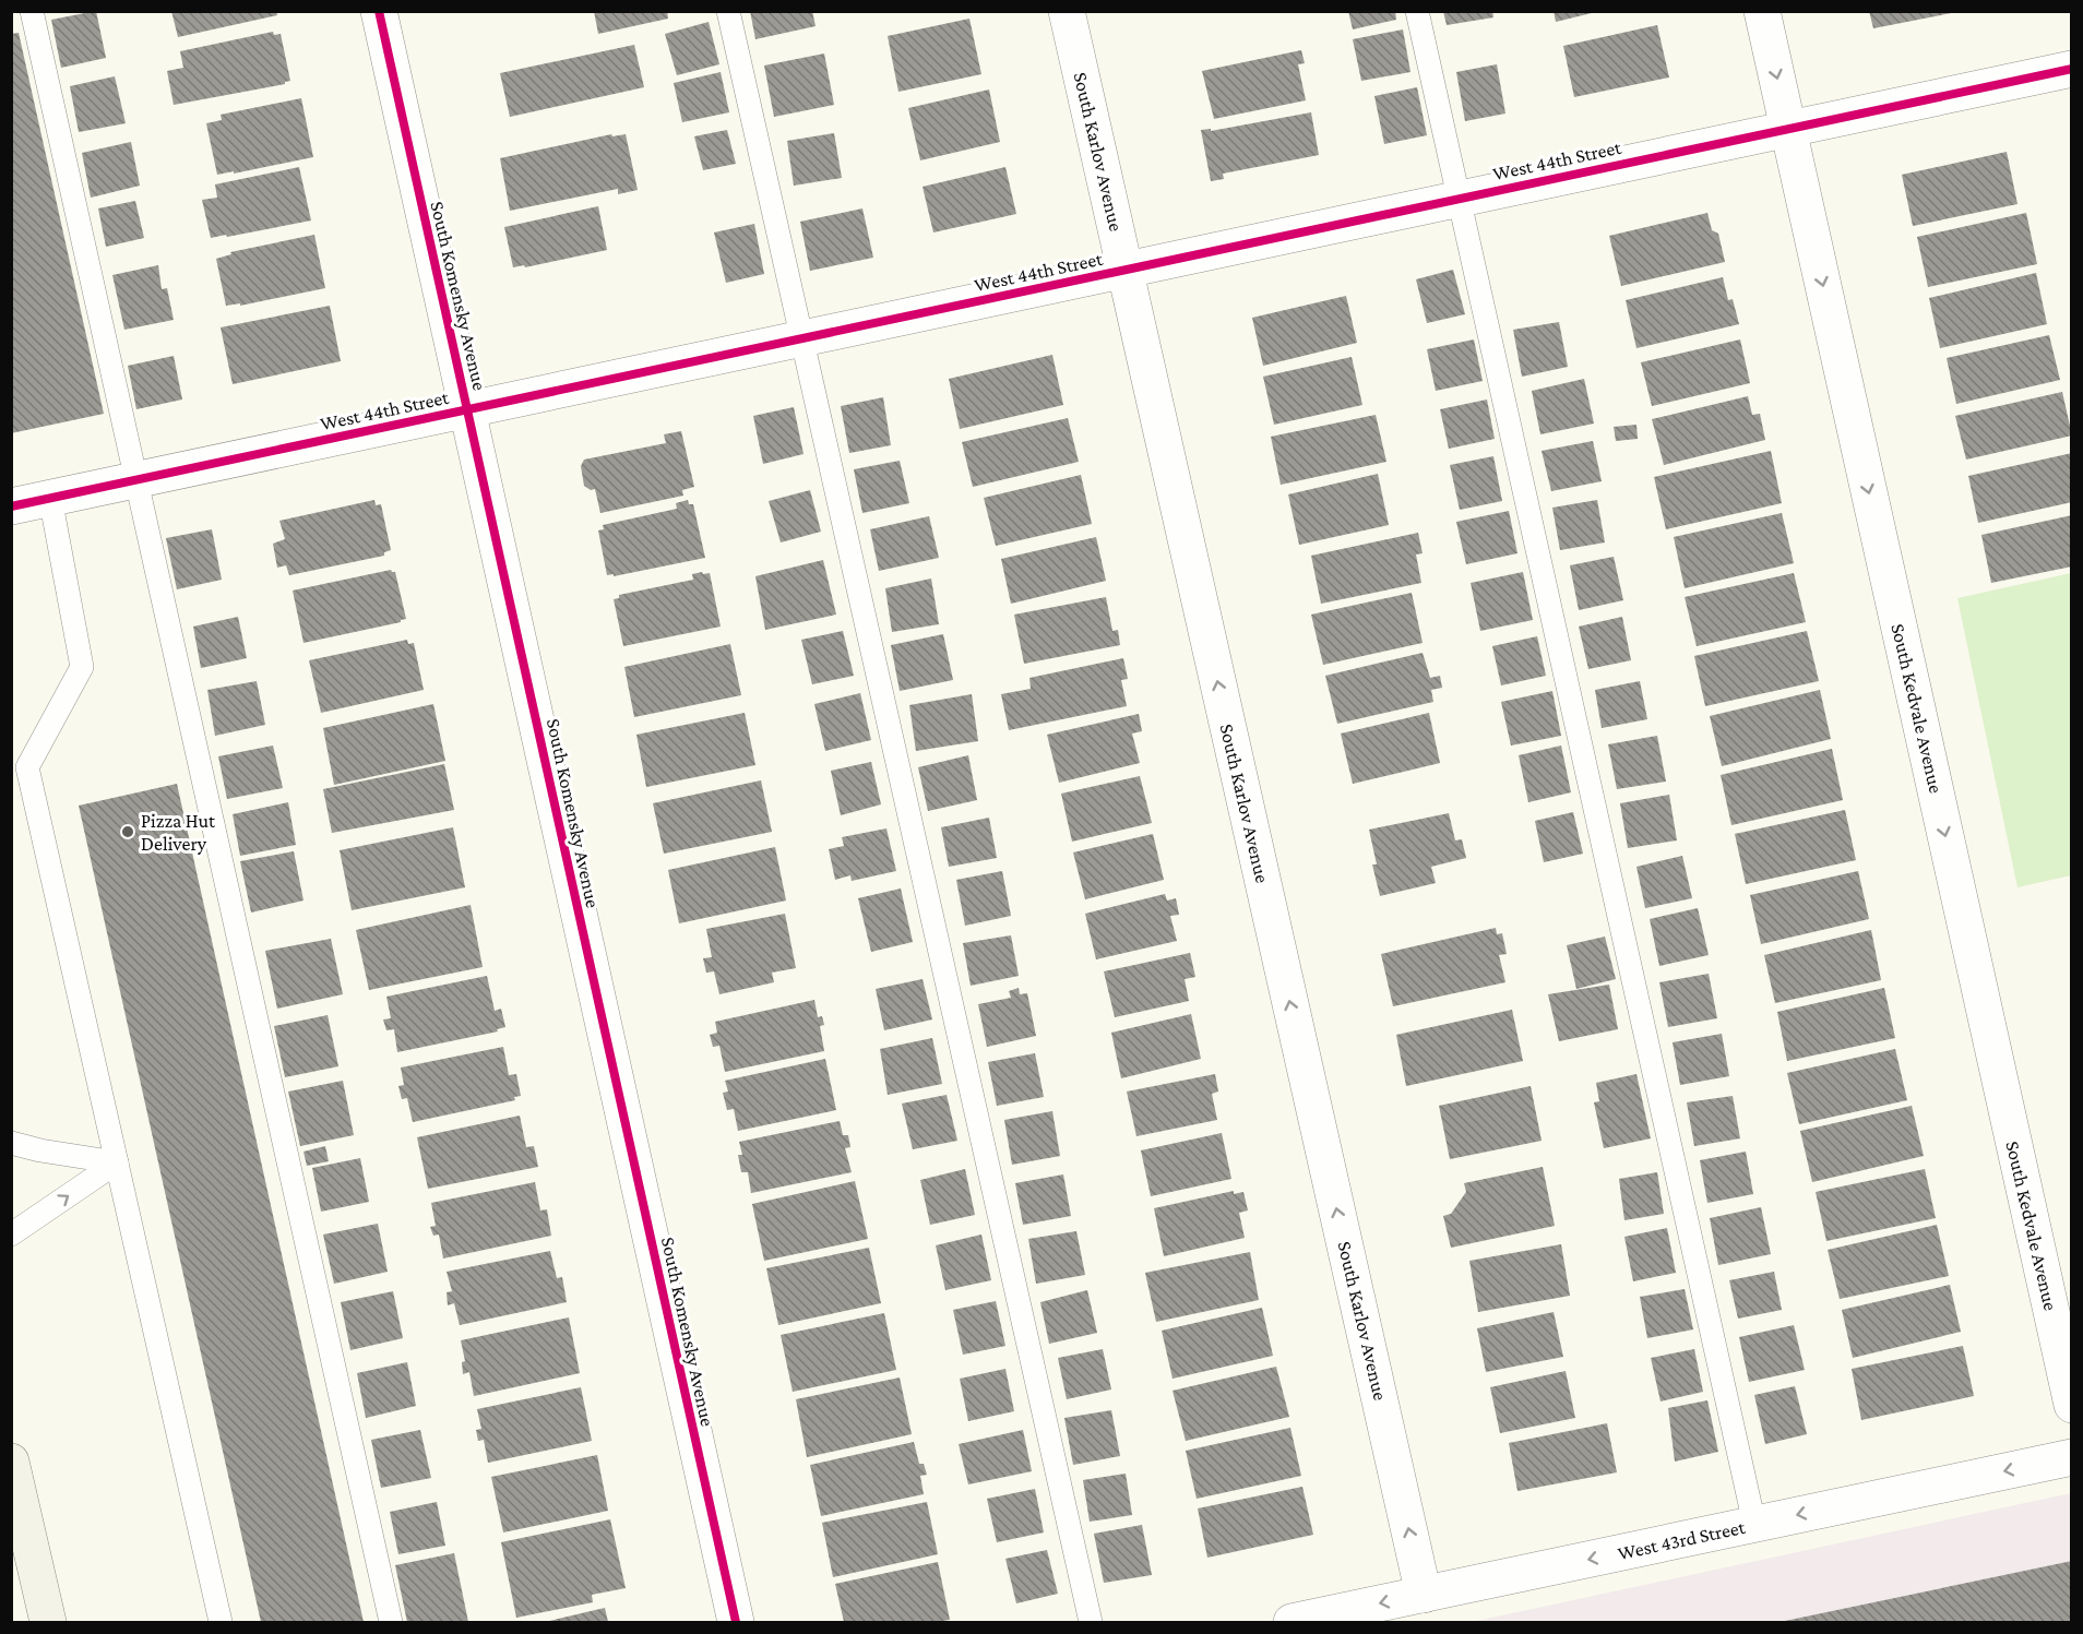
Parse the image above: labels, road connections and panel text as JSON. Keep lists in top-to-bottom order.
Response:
{
  "streets": {
    "street": [
      "South Karlov Avenue",
      "West 44th Street",
      "South Komensky Avenue",
      "South Kedvale Avenue",
      "West 43rd Street"
    ]
  },
  "crossings": [
    ["South Karlov Avenue", "West 44th Street"],
    ["South Karlov Avenue", "West 43rd Street"],
    ["West 44th Street", "South Komensky Avenue"],
    ["West 44th Street", "South Kedvale Avenue"]
  ],
  "one_way": ["South Karlov Avenue", "South Kedvale Avenue", "West 43rd Street"],
  "places": ["Pizza Hut Delivery"]
}
